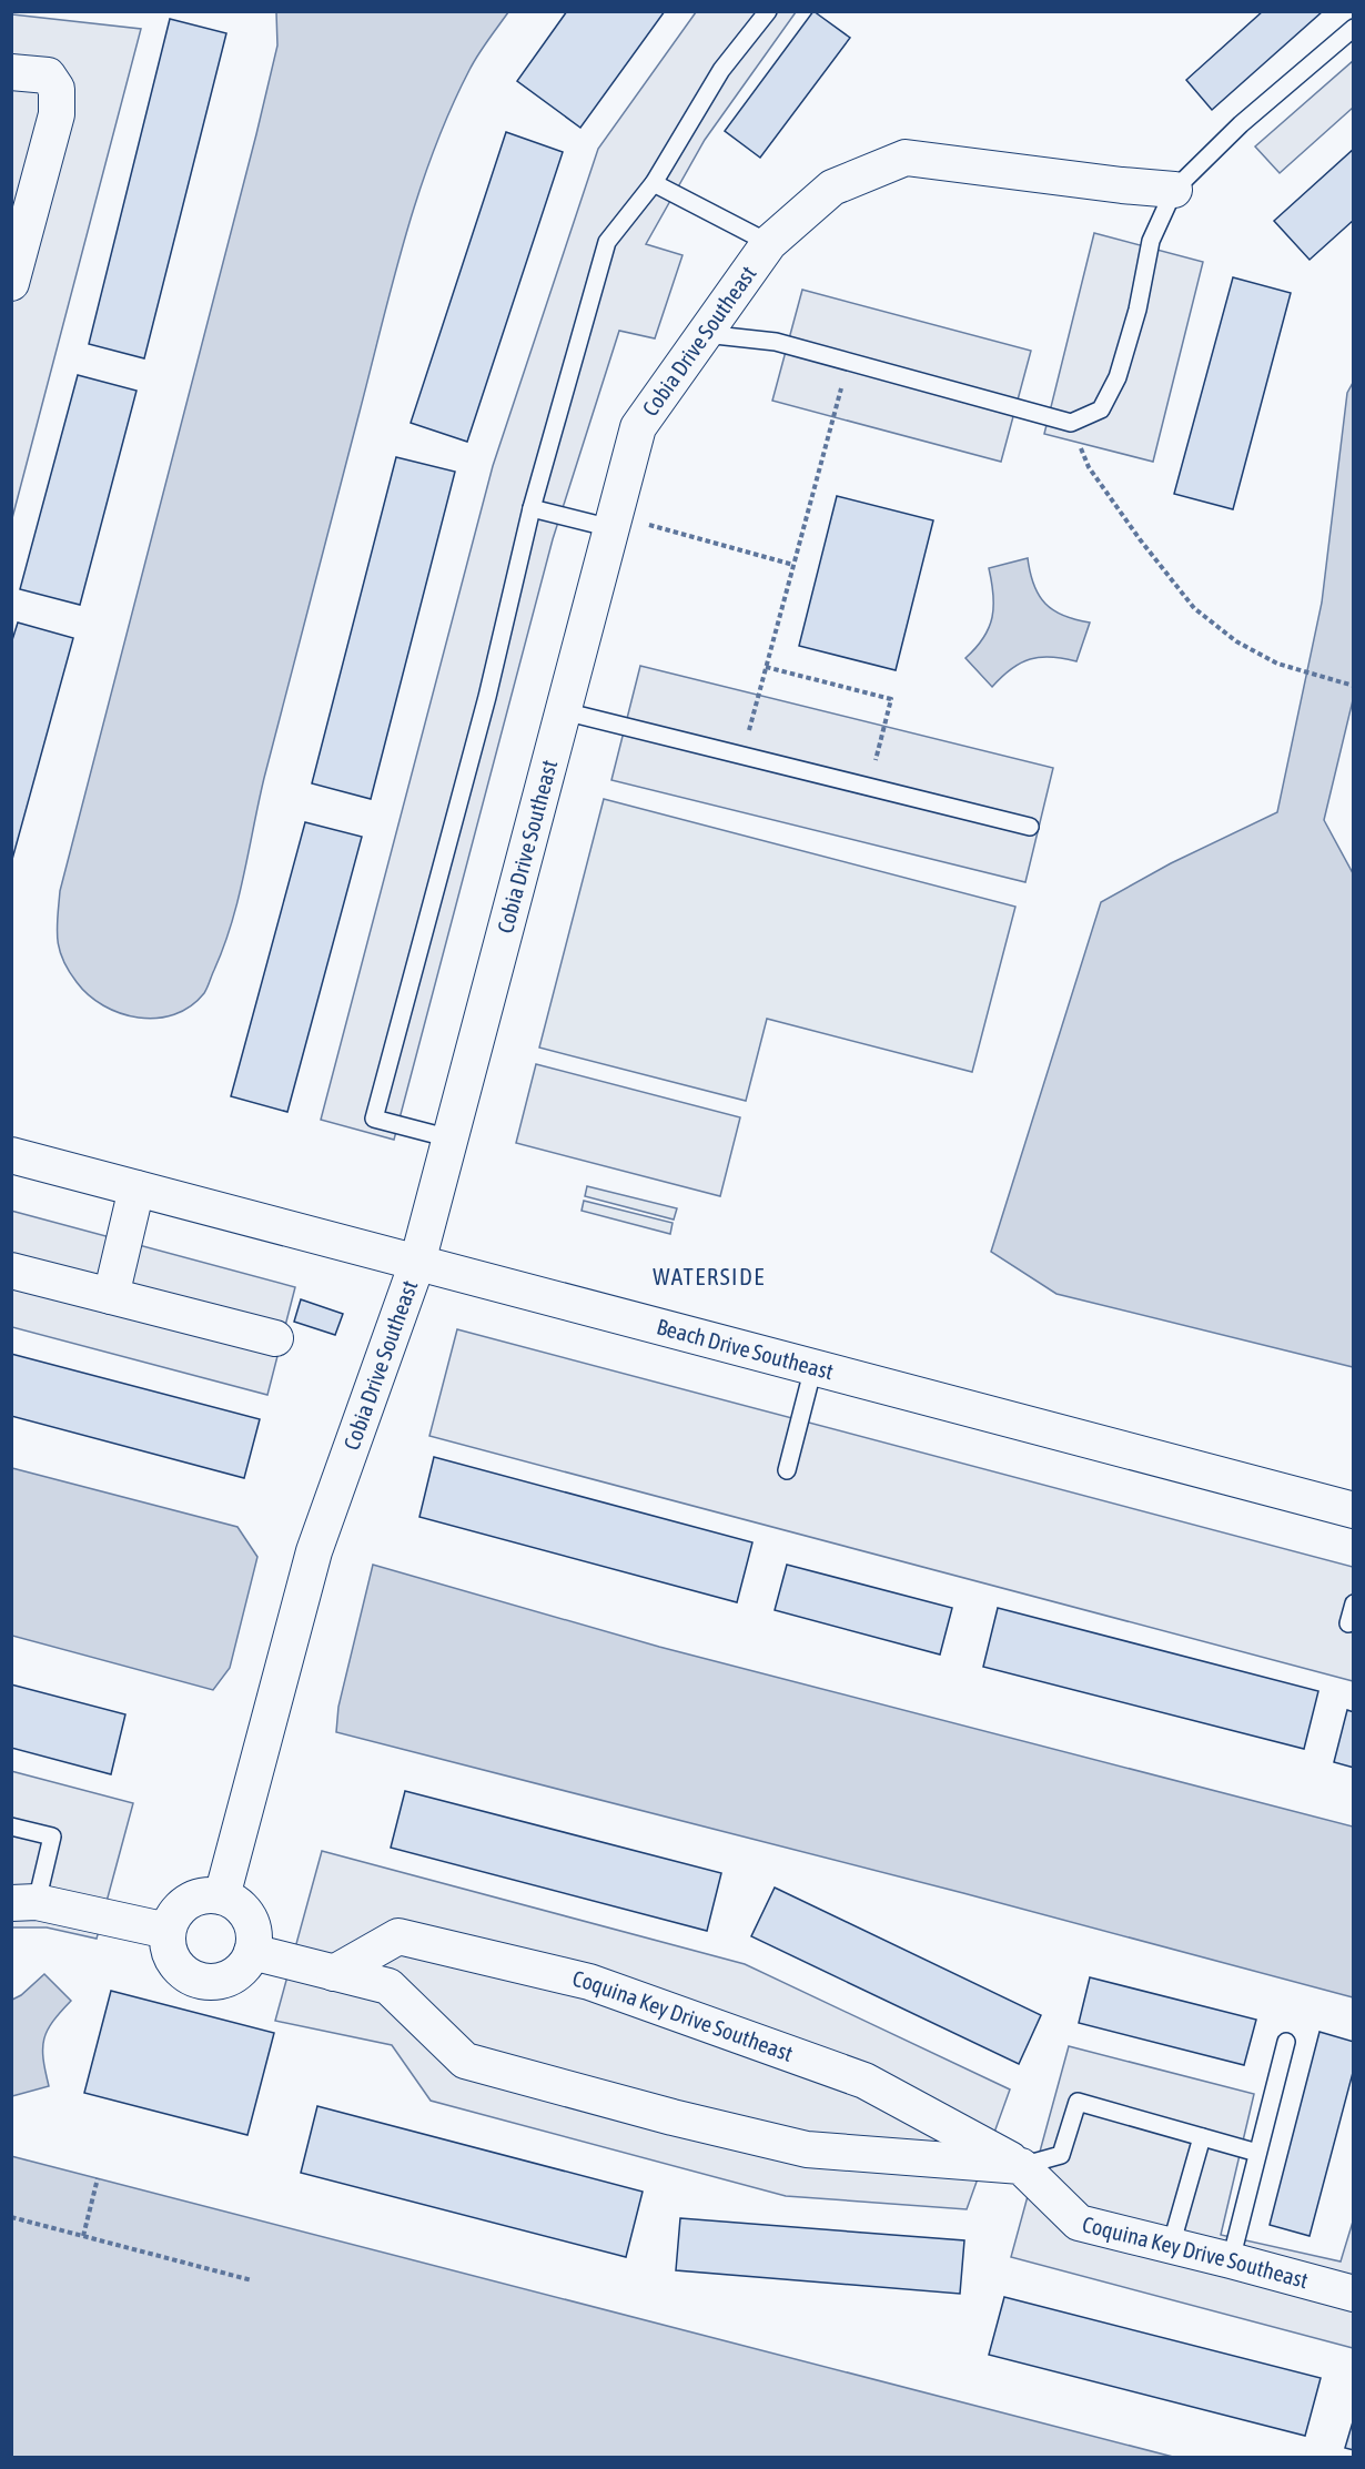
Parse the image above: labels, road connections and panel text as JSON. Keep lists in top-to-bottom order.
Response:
{
  "streets": {
    "street": ["Cobia Drive Southeast", "Beach Drive Southeast", "Coquina Key Drive Southeast"]
  },
  "crossings": [
    ["Cobia Drive Southeast", "Beach Drive Southeast"]
  ],
  "districts": ["WATERSIDE"]
}
